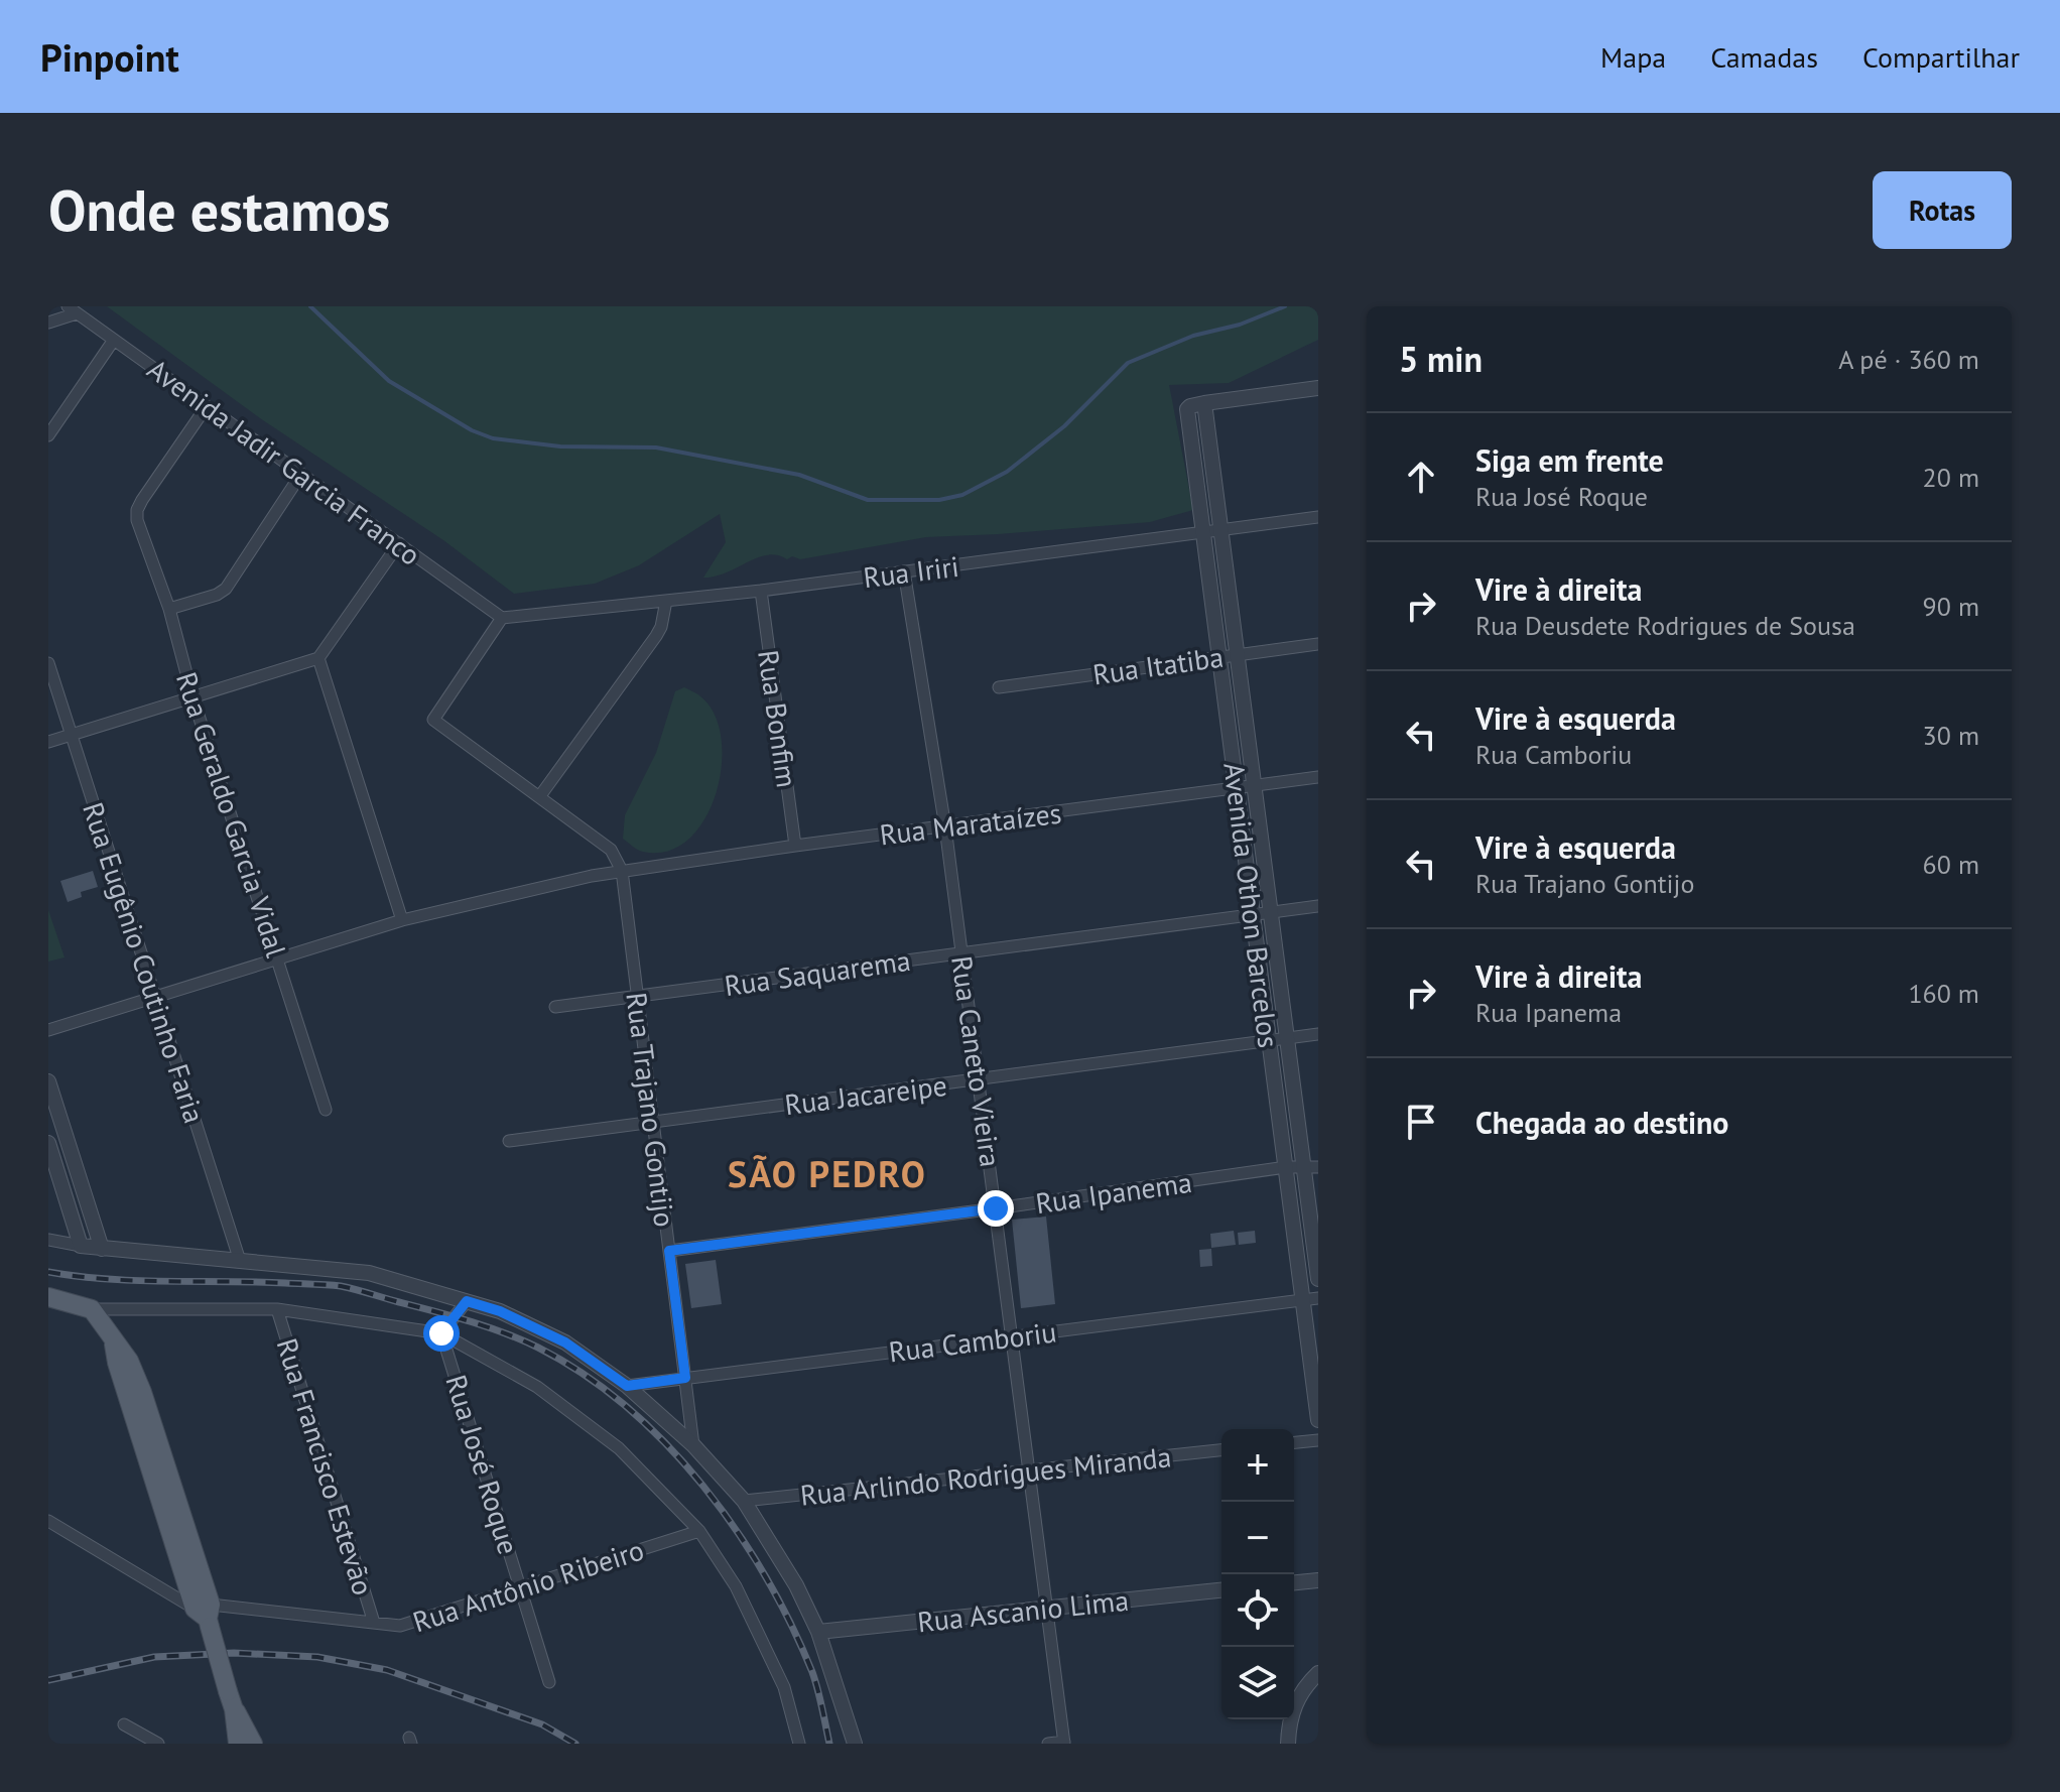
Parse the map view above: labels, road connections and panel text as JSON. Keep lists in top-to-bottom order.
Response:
{
  "streets": {
    "street": [
      "Avenida Jadir Garcia Franco",
      "Rua Iriri",
      "Rua Itatiba",
      "Rua Bonfim",
      "Rua Geraldo Garcia Vidal",
      "Rua Marataízes",
      "Avenida Othon Barcelos",
      "Rua Eugênio Coutinho Faria",
      "Rua Saquarema",
      "Rua Caneto Vieira",
      "Rua Jacareipe",
      "Rua Trajano Gontijo",
      "Rua Ipanema",
      "Rua Camboriu",
      "Rua José Roque",
      "Rua Francisco Estevão",
      "Rua Arlindo Rodrigues Miranda",
      "Rua Antônio Ribeiro",
      "Rua Ascanio Lima"
    ]
  },
  "crossings": [
    ["Avenida Jadir Garcia Franco", "Rua Iriri"],
    ["Avenida Jadir Garcia Franco", "Rua Geraldo Garcia Vidal"],
    ["Rua Iriri", "Rua Bonfim"],
    ["Rua Iriri", "Avenida Othon Barcelos"],
    ["Rua Iriri", "Rua Caneto Vieira"],
    ["Rua Itatiba", "Avenida Othon Barcelos"],
    ["Rua Bonfim", "Rua Marataízes"],
    ["Rua Geraldo Garcia Vidal", "Rua Marataízes"],
    ["Rua Marataízes", "Avenida Othon Barcelos"],
    ["Rua Marataízes", "Rua Eugênio Coutinho Faria"],
    ["Rua Marataízes", "Rua Caneto Vieira"],
    ["Rua Marataízes", "Rua Trajano Gontijo"],
    ["Avenida Othon Barcelos", "Rua Saquarema"],
    ["Avenida Othon Barcelos", "Rua Jacareipe"],
    ["Avenida Othon Barcelos", "Rua Ipanema"],
    ["Avenida Othon Barcelos", "Rua Camboriu"],
    ["Rua Saquarema", "Rua Caneto Vieira"],
    ["Rua Saquarema", "Rua Trajano Gontijo"],
    ["Rua Caneto Vieira", "Rua Jacareipe"],
    ["Rua Caneto Vieira", "Rua Ipanema"],
    ["Rua Caneto Vieira", "Rua Camboriu"],
    ["Rua Caneto Vieira", "Rua Arlindo Rodrigues Miranda"],
    ["Rua Caneto Vieira", "Rua Ascanio Lima"],
    ["Rua Jacareipe", "Rua Trajano Gontijo"],
    ["Rua Trajano Gontijo", "Rua Ipanema"],
    ["Rua Trajano Gontijo", "Rua Camboriu"],
    ["Rua José Roque", "Rua Antônio Ribeiro"],
    ["Rua Francisco Estevão", "Rua Antônio Ribeiro"]
  ],
  "districts": ["SÃO PEDRO"],
  "page": {
    "header": "Pinpoint",
    "nav": ["Mapa", "Camadas", "Compartilhar"],
    "buttons": "Rotas",
    "title": "Onde estamos",
    "heading": ["5 min", "A pé · 360 m"],
    "list": [
      ["Siga em frente", "Rua José Roque", "20 m"],
      ["Vire à direita", "Rua Deusdete Rodrigues de Sousa", "90 m"],
      ["Vire à esquerda", "Rua Camboriu", "30 m"],
      ["Vire à esquerda", "Rua Trajano Gontijo", "60 m"],
      ["Vire à direita", "Rua Ipanema", "160 m"],
      "Chegada ao destino"
    ],
    "map_buttons": ["+", "−"]
  }
}
